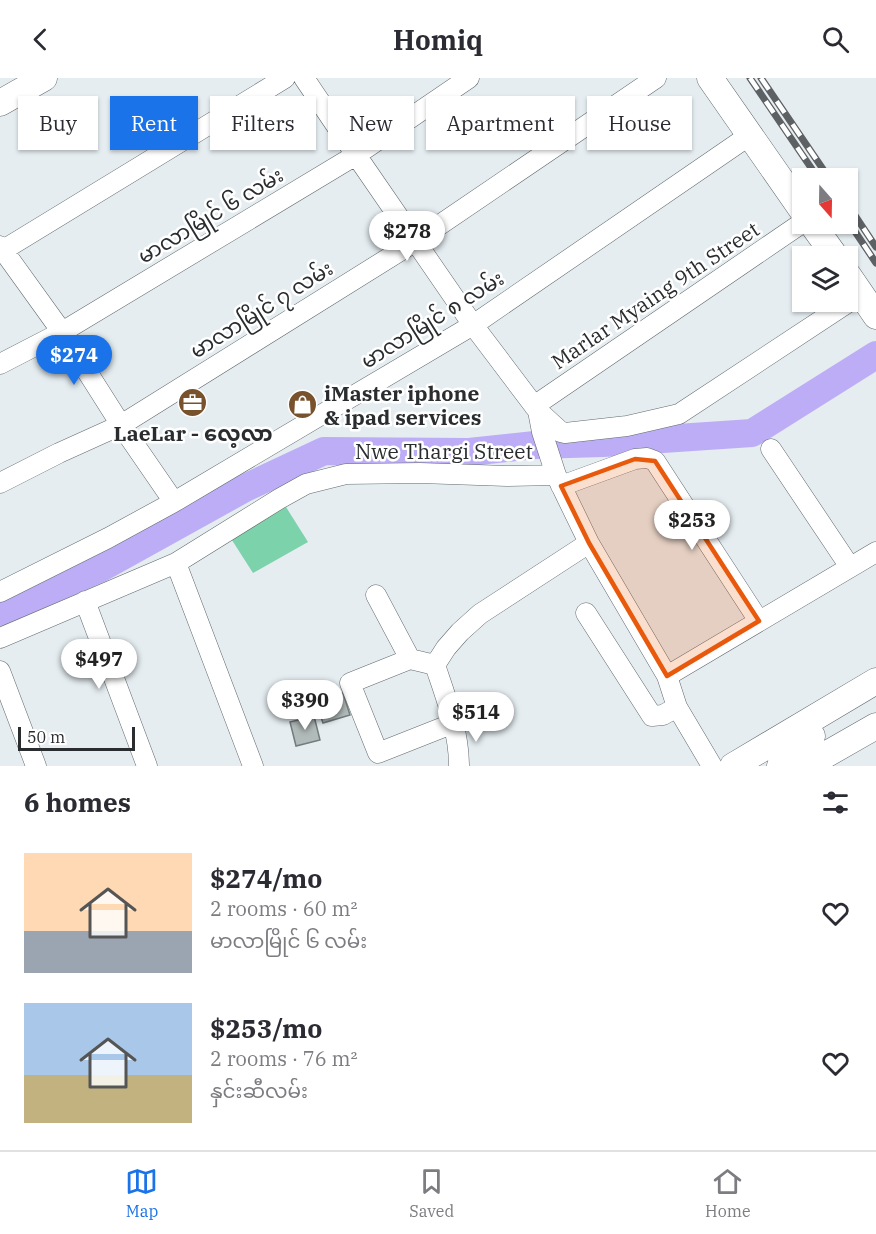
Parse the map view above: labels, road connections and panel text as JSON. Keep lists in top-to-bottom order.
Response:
{
  "streets": {
    "street": [
      "မာလာမြိုင် ၆ လမ်း",
      "Marlar Myaing 9th Street",
      "မာလာမြိုင် ၇ လမ်း",
      "မာလာမြိုင် ၈ လမ်း",
      "Nwe Thargi Street"
    ]
  },
  "places": {
    "office": ["LaeLar - လေ့လာ"],
    "shop": ["iMaster iphone & ipad services"]
  },
  "scale_bar": "50 m",
  "north": "bottom",
  "page": {
    "header": "Homiq",
    "chip": [
      "Buy",
      "Rent",
      "Filters",
      "New",
      "Apartment",
      "House"
    ],
    "price": [
      "$278",
      "$274",
      "$253",
      "$497",
      "$390",
      "$514"
    ],
    "scale": "50 m",
    "heading": "6 homes",
    "list": [
      {
        "name": "$274/mo",
        "note": "2 rooms · 60 m² · မာလာမြိုင် ၆ လမ်း"
      },
      {
        "name": "$253/mo",
        "note": "2 rooms · 76 m² · နှင်းဆီလမ်း"
      }
    ],
    "tabs": ["Map", "Saved", "Home"]
  }
}
